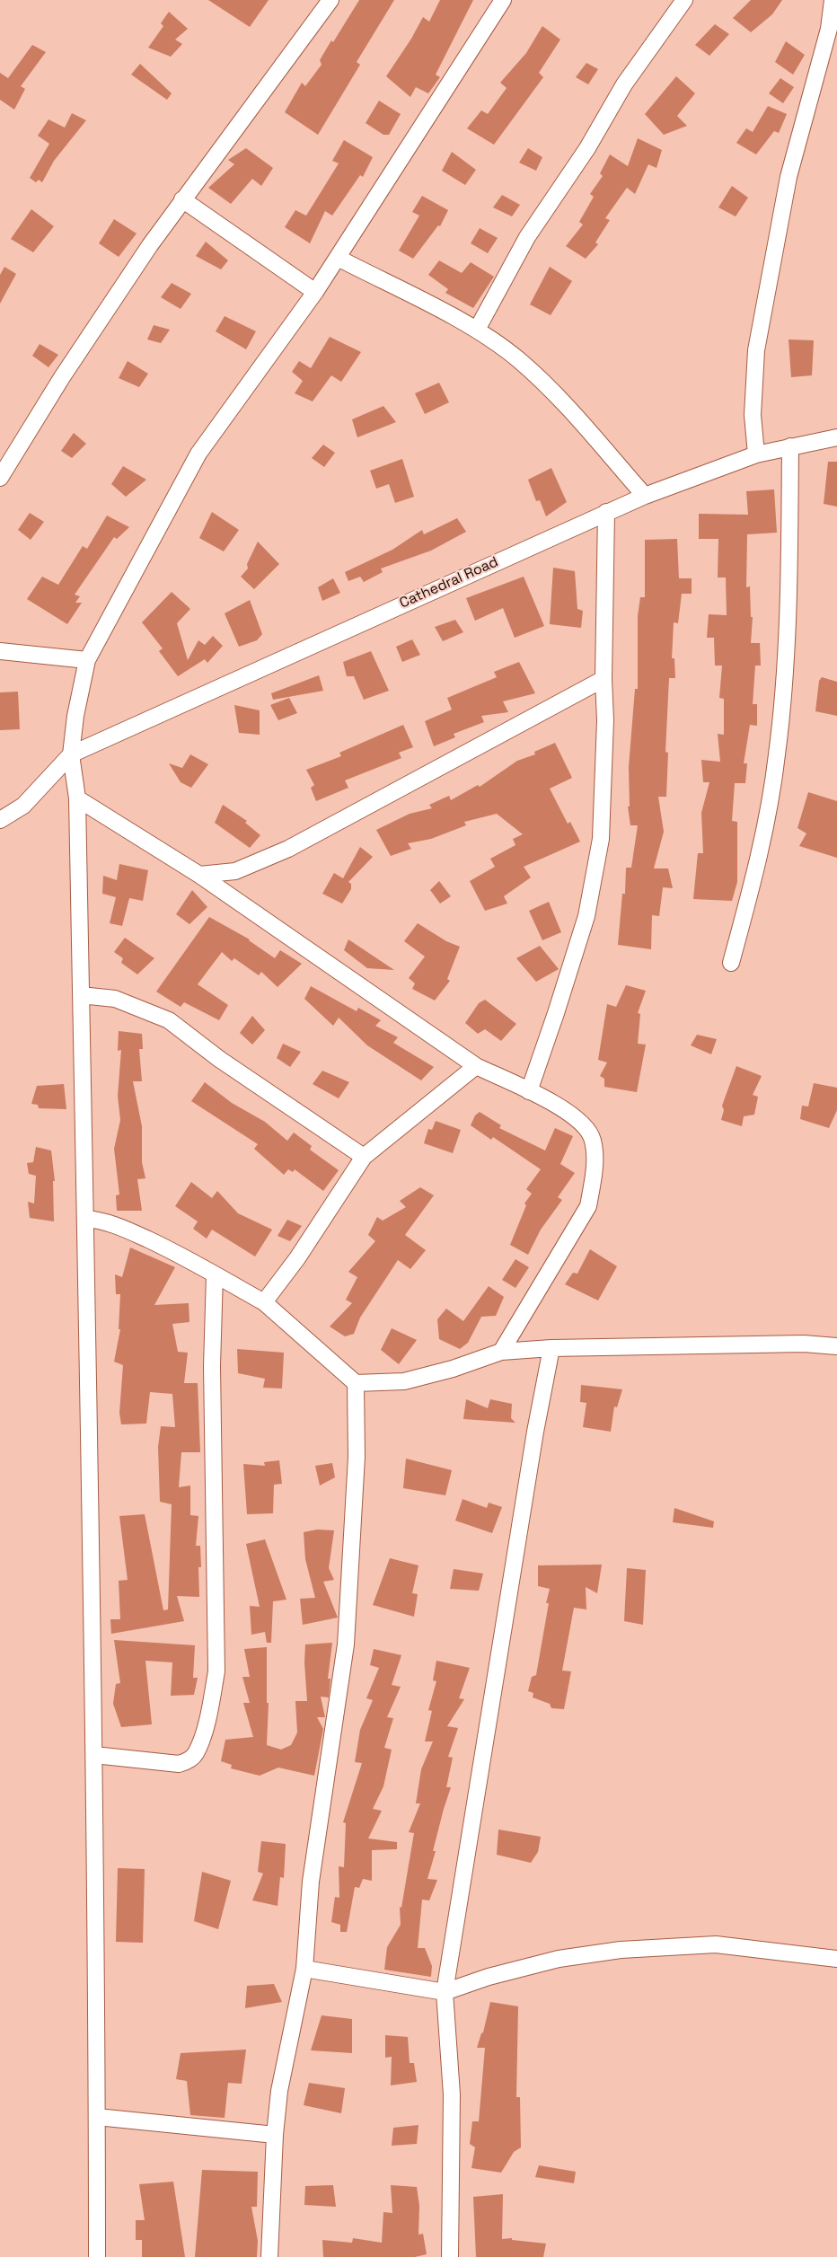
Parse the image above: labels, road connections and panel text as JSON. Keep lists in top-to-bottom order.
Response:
{
  "streets": {
    "street": ["Cathedral Road"]
  }
}
